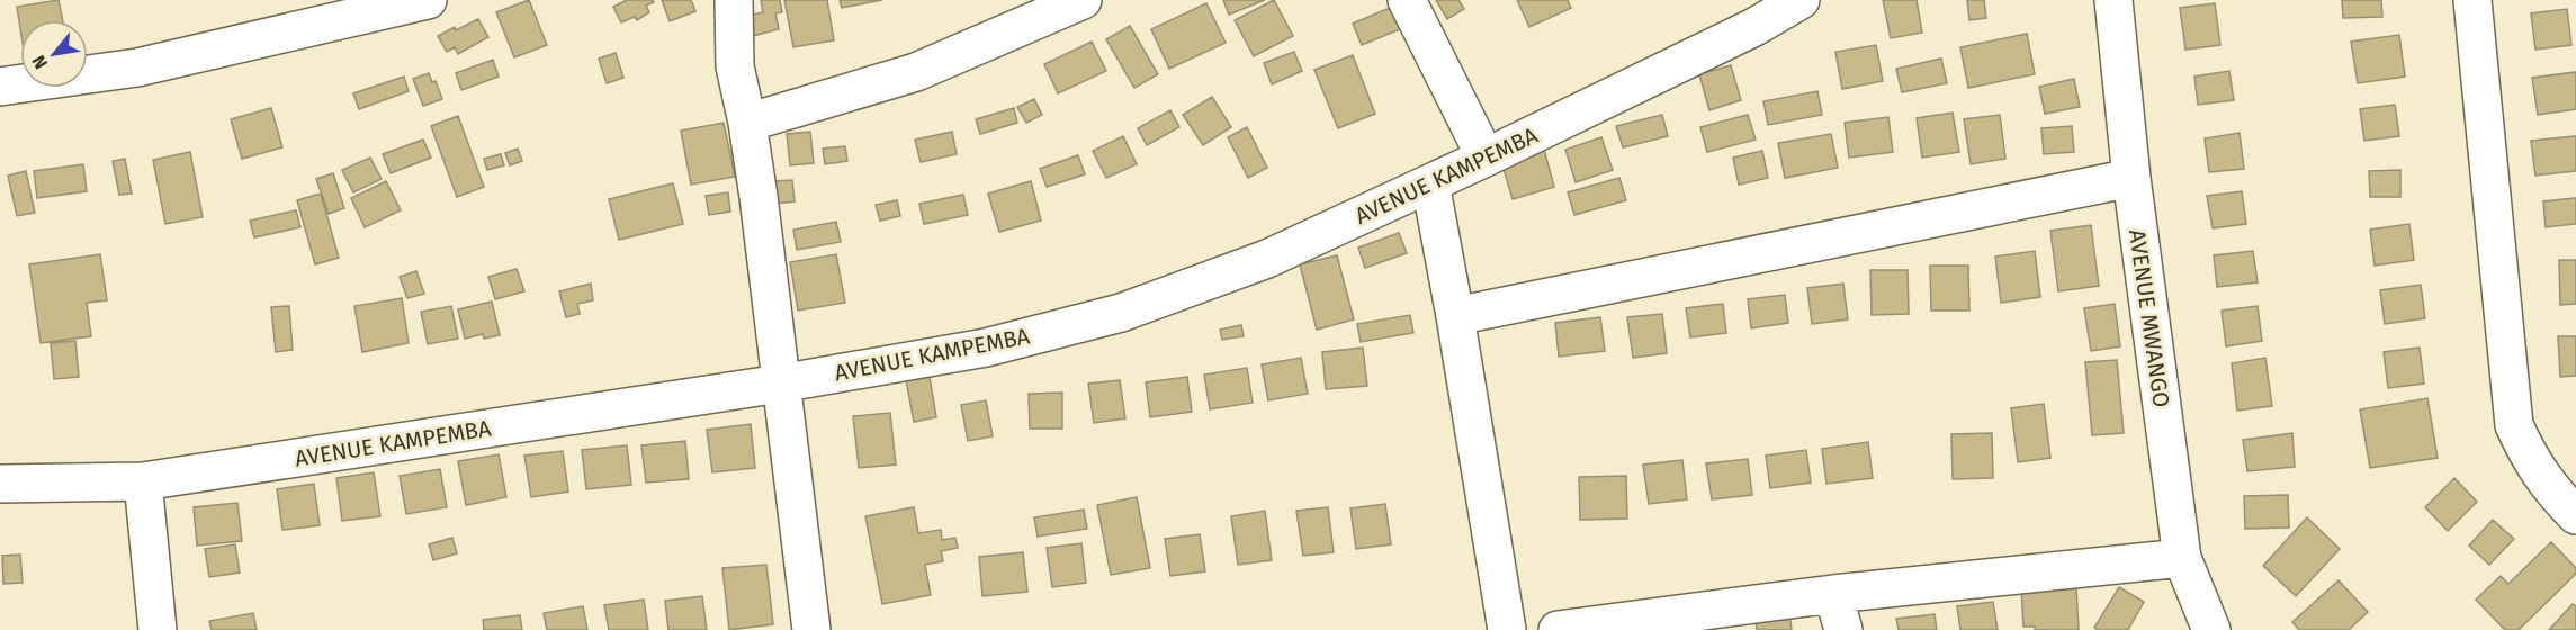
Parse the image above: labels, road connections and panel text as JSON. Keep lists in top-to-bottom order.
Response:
{
  "streets": {
    "street": ["AVENUE KAMPEMBA", "AVENUE MWANGO"]
  },
  "north": "bottom left"
}
